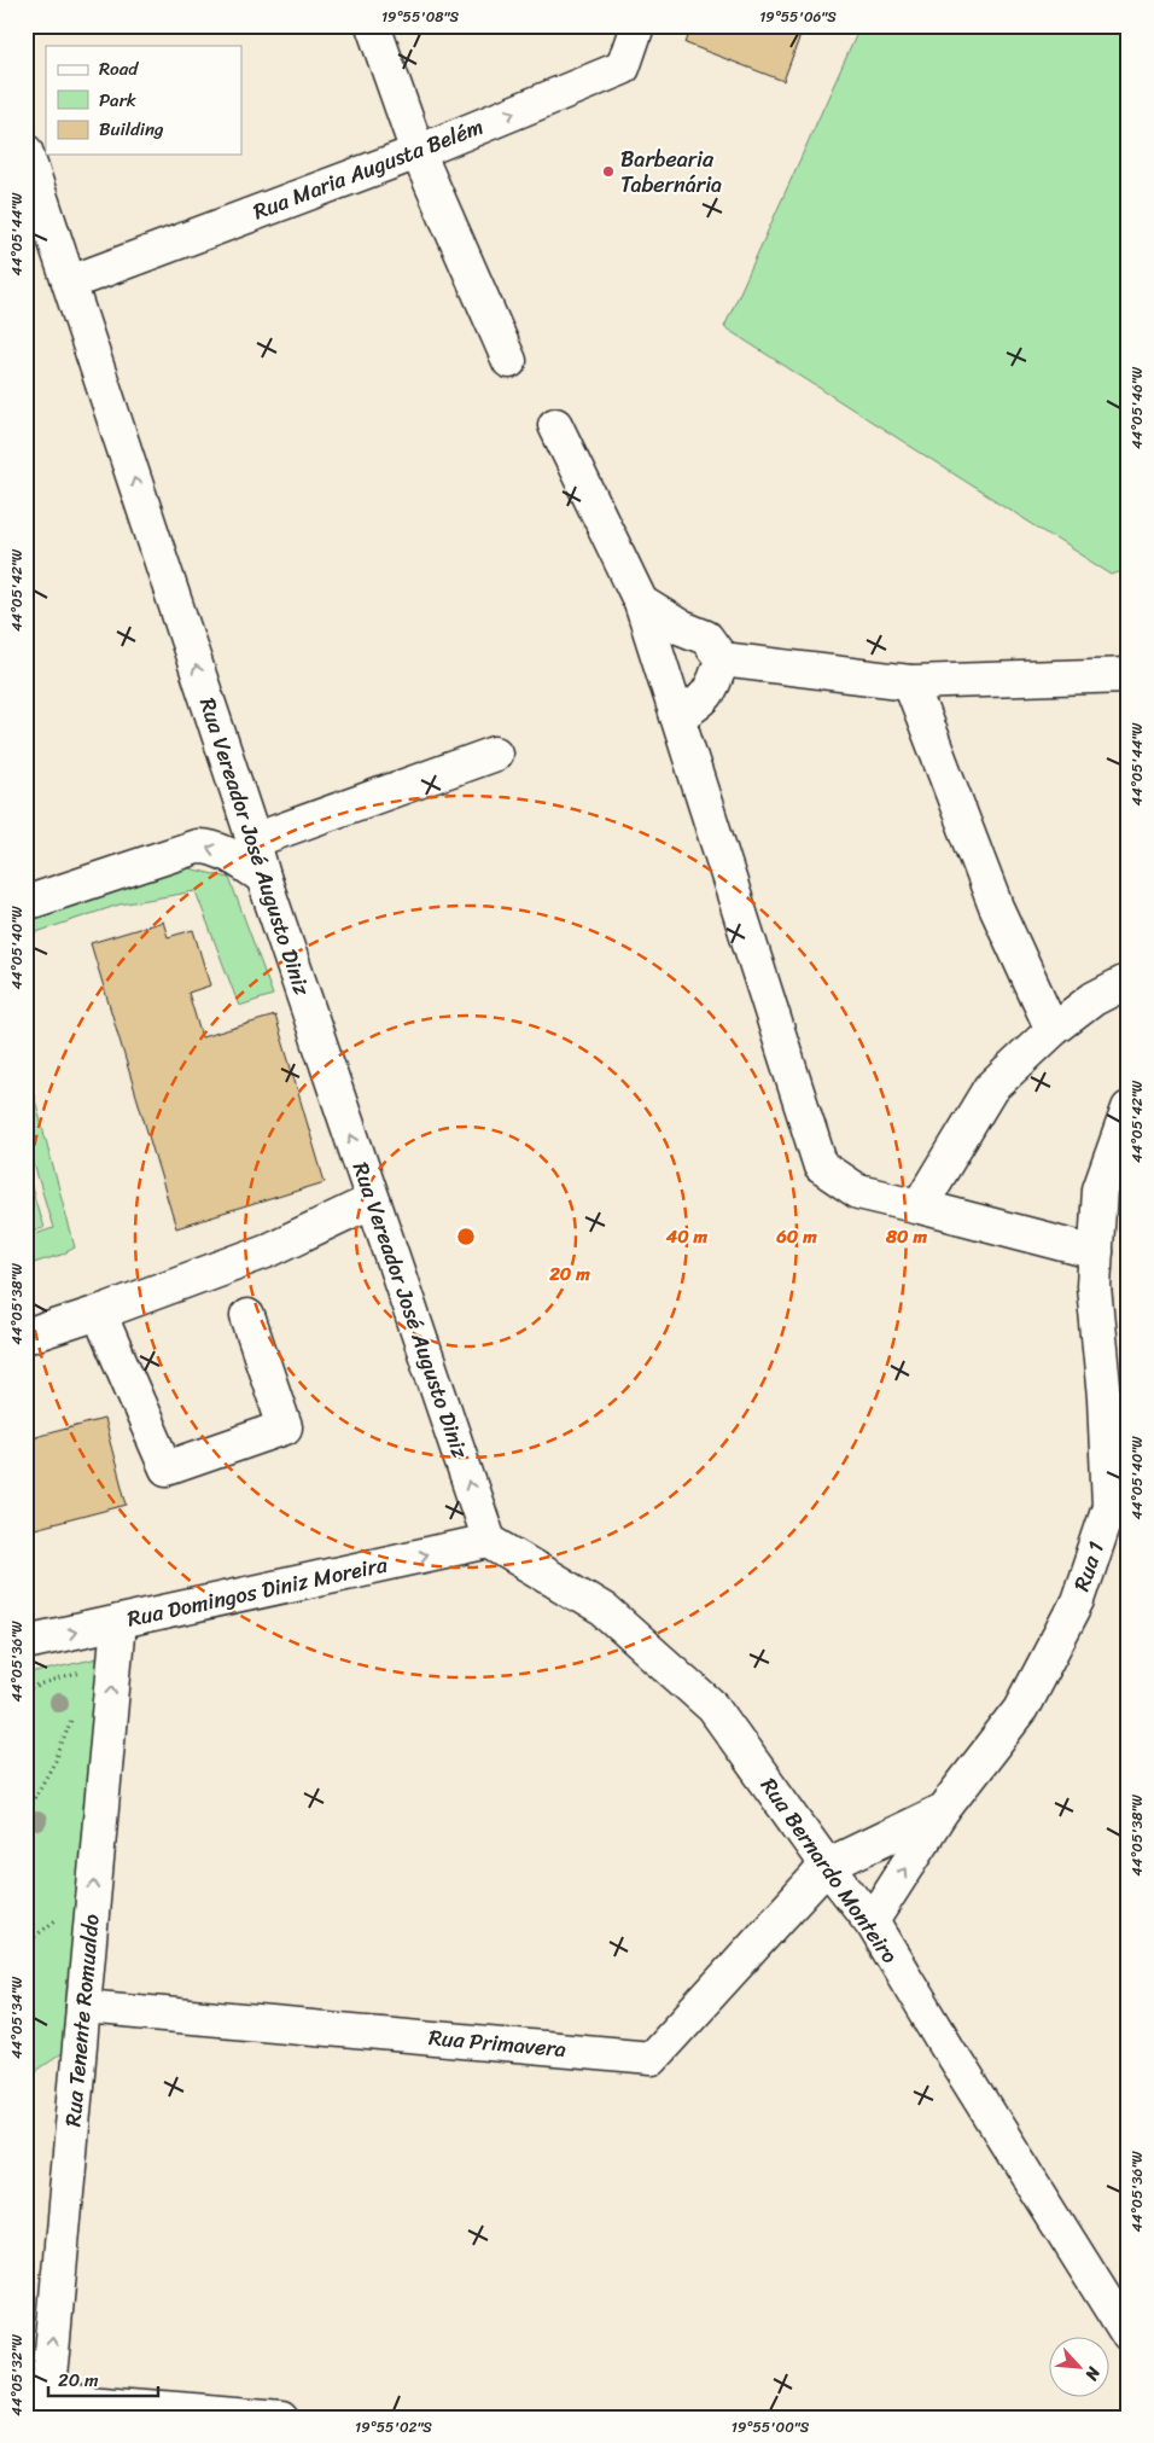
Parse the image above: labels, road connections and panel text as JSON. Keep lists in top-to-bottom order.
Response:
{
  "streets": {
    "street": [
      "Rua Maria Augusta Belém",
      "Rua Vereador José Augusto Diniz",
      "Rua 1",
      "Rua Domingos Diniz Moreira",
      "Rua Bernardo Monteiro",
      "Rua Tenente Romualdo",
      "Rua Primavera"
    ]
  },
  "crossings": [
    ["Rua Maria Augusta Belém", "Rua Vereador José Augusto Diniz"],
    ["Rua Vereador José Augusto Diniz", "Rua Domingos Diniz Moreira"],
    ["Rua Vereador José Augusto Diniz", "Rua Bernardo Monteiro"],
    ["Rua 1", "Rua Bernardo Monteiro"],
    ["Rua 1", "Rua Primavera"],
    ["Rua Domingos Diniz Moreira", "Rua Bernardo Monteiro"],
    ["Rua Domingos Diniz Moreira", "Rua Tenente Romualdo"],
    ["Rua Bernardo Monteiro", "Rua Primavera"],
    ["Rua Tenente Romualdo", "Rua Primavera"]
  ],
  "one_way": [
    "Rua Maria Augusta Belém",
    "Rua Vereador José Augusto Diniz",
    "Rua Domingos Diniz Moreira",
    "Rua Tenente Romualdo"
  ],
  "places": ["Barbearia Tabernária"],
  "legend": ["Road", "Park", "Building"],
  "scale_bar": "20 m",
  "north": "bottom right",
  "coordinates": [
    "19°55'08\"S",
    "19°55'06\"S",
    "44°05'44\"W",
    "44°05'46\"W",
    "44°05'42\"W",
    "44°05'40\"W",
    "44°05'38\"W",
    "44°05'36\"W",
    "44°05'34\"W",
    "44°05'32\"W",
    "19°55'02\"S",
    "19°55'00\"S"
  ],
  "rings": [
    "40 m",
    "60 m",
    "80 m",
    "20 m"
  ]
}
